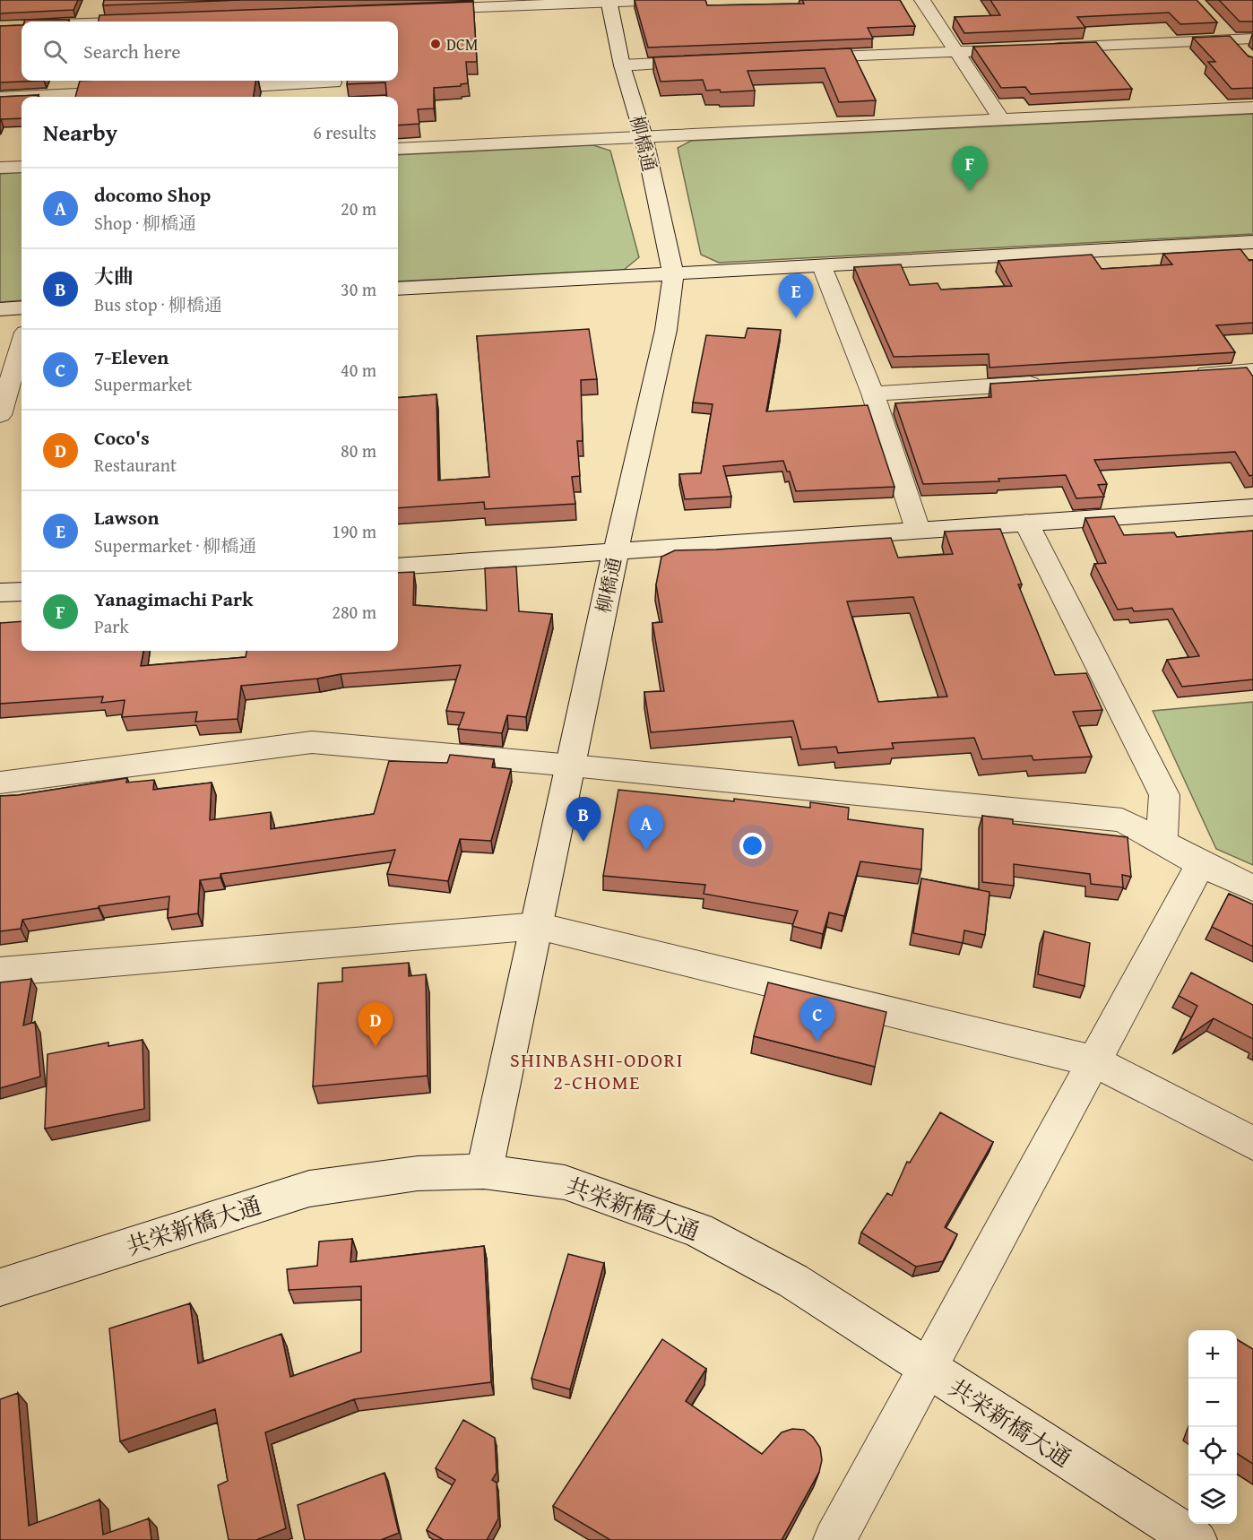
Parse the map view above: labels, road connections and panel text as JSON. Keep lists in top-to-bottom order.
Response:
{
  "streets": {
    "street": ["柳橋通", "共栄新橋大通"]
  },
  "crossings": [
    ["柳橋通", "共栄新橋大通"]
  ],
  "districts": ["SHINBASHI-ODORI 2-CHOME"],
  "places": ["DCM"],
  "page": {
    "search": "Search here",
    "heading": ["Nearby", "6 results"],
    "pins": [
      "F",
      "E",
      "B",
      "A",
      "C",
      "D"
    ],
    "list": [
      {
        "mark": "A",
        "name": "docomo Shop",
        "note": "Shop · 柳橋通",
        "value": "20 m"
      },
      {
        "mark": "B",
        "name": "大曲",
        "note": "Bus stop · 柳橋通",
        "value": "30 m"
      },
      {
        "mark": "C",
        "name": "7-Eleven",
        "note": "Supermarket",
        "value": "40 m"
      },
      {
        "mark": "D",
        "name": "Coco's",
        "note": "Restaurant",
        "value": "80 m"
      },
      {
        "mark": "E",
        "name": "Lawson",
        "note": "Supermarket · 柳橋通",
        "value": "190 m"
      },
      {
        "mark": "F",
        "name": "Yanagimachi Park",
        "note": "Park",
        "value": "280 m"
      }
    ],
    "map_buttons": ["+", "−"]
  }
}
